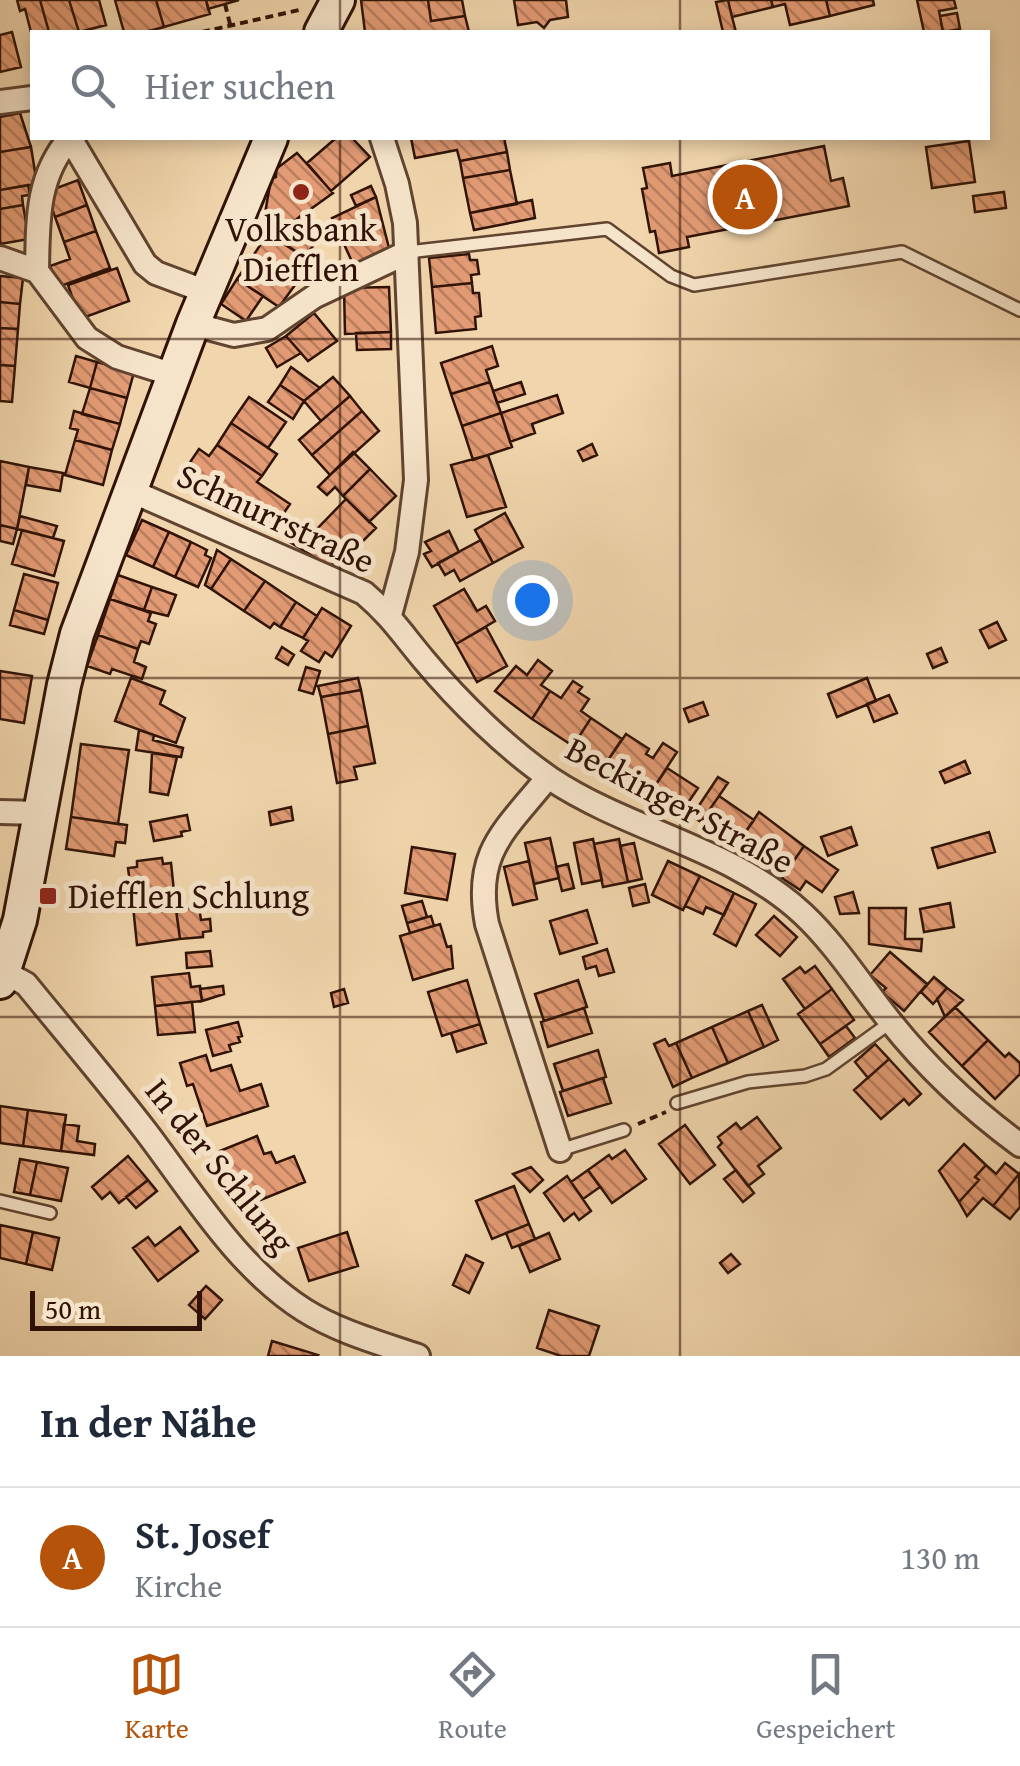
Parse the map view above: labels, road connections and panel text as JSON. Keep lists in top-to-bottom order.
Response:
{
  "streets": {
    "street": ["Schnurrstraße", "Beckinger Straße", "In der Schlung"]
  },
  "crossings": [
    ["Schnurrstraße", "Beckinger Straße"]
  ],
  "places": {
    "other": ["Volksbank Diefflen"],
    "transit": ["Diefflen Schlung"]
  },
  "scale_bar": "50 m",
  "page": {
    "search": "Hier suchen",
    "pins": "A",
    "scale": "50 m",
    "heading": "In der Nähe",
    "list": [
      {
        "mark": "A",
        "name": "St. Josef",
        "note": "Kirche",
        "value": "130 m"
      }
    ],
    "nav": ["Karte", "Route", "Gespeichert"]
  }
}
